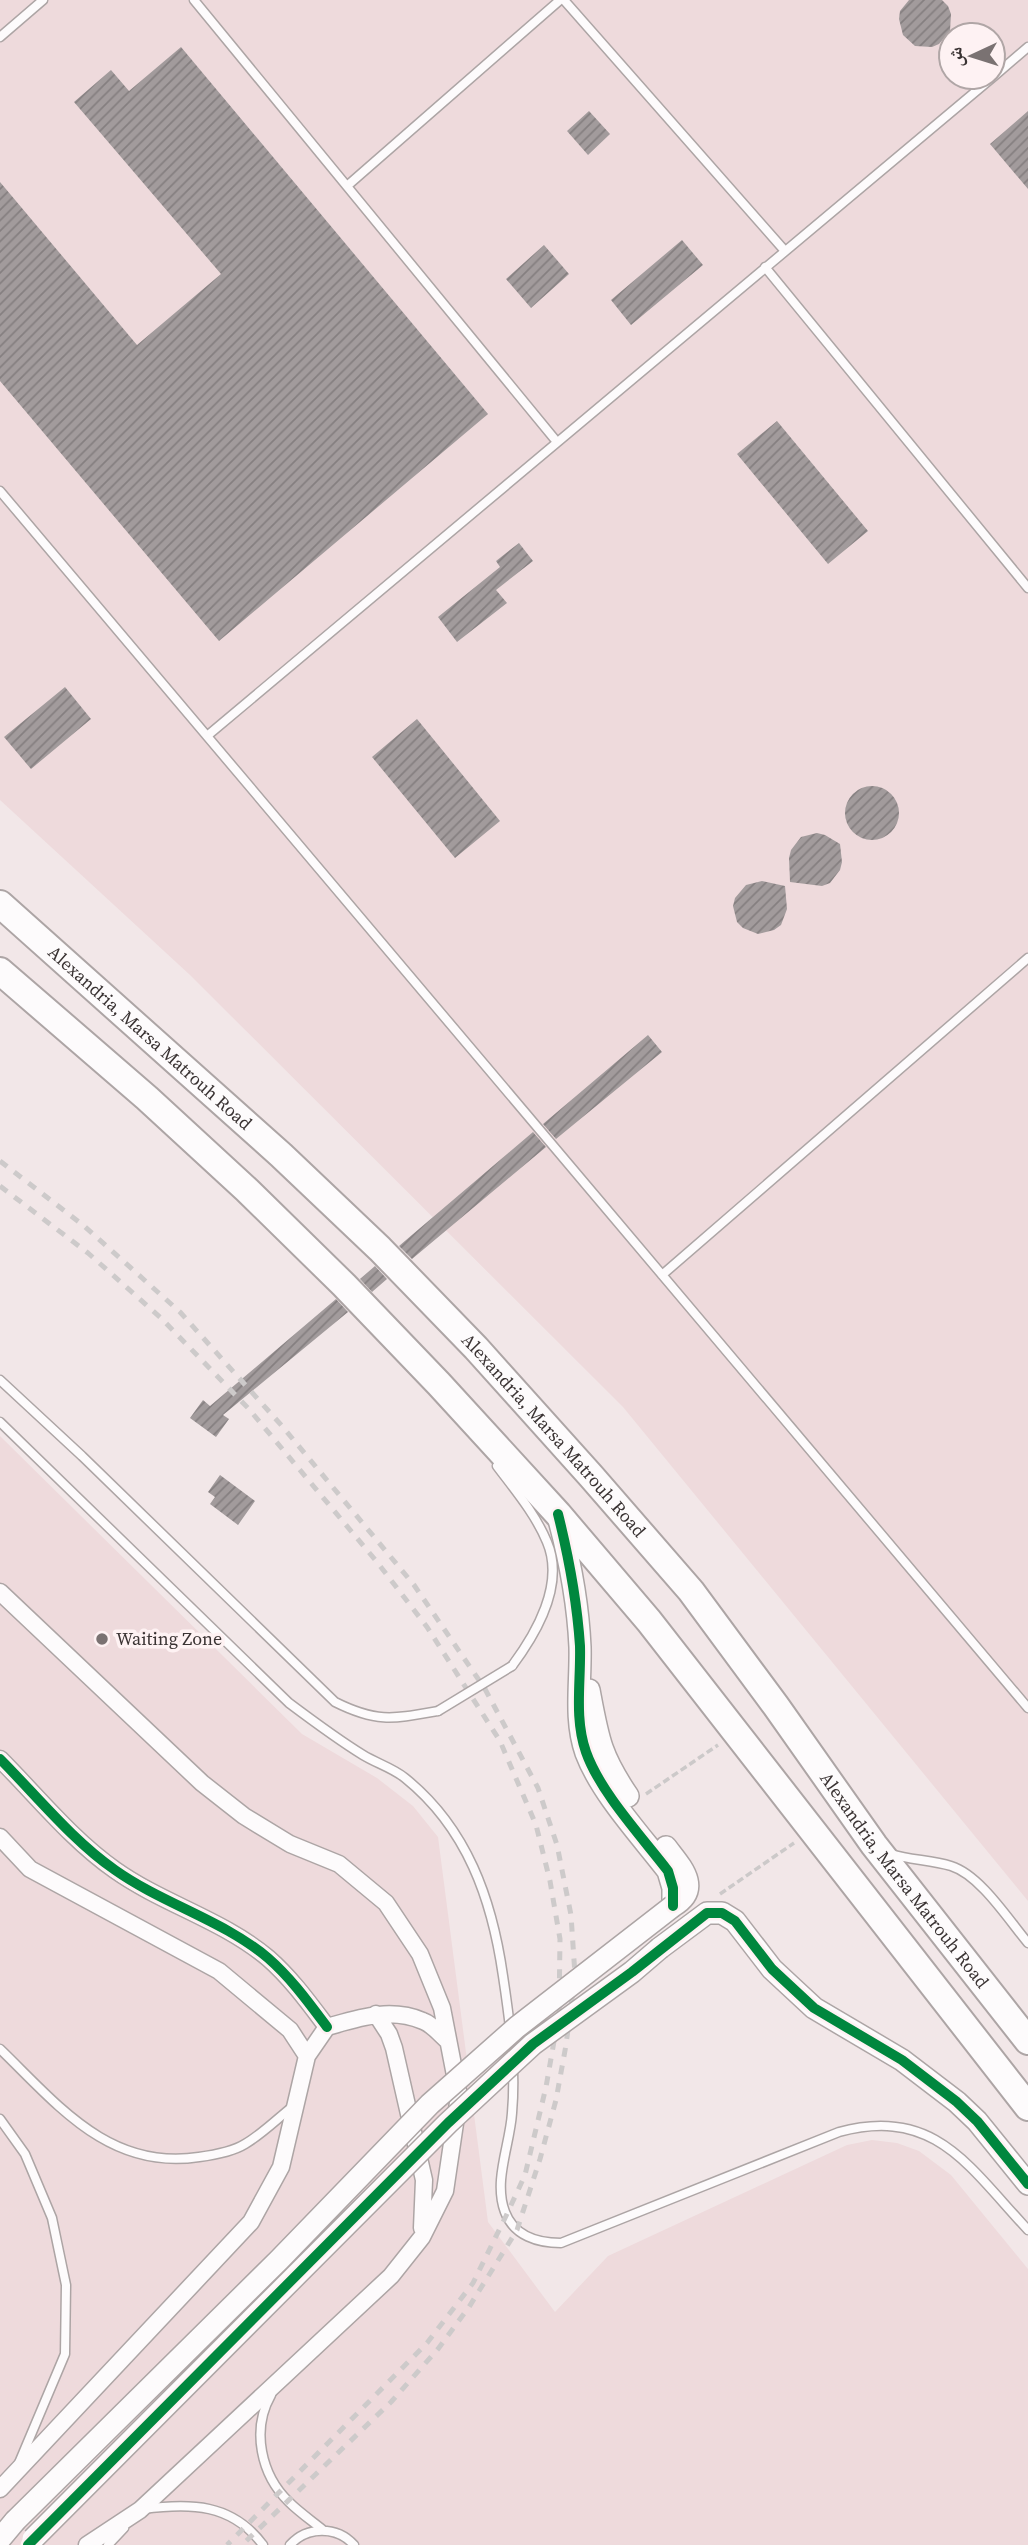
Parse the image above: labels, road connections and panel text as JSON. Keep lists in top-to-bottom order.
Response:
{
  "streets": {
    "main road": ["Alexandria, Marsa Matrouh Road"]
  },
  "places": ["Waiting Zone"],
  "north": "left"
}
